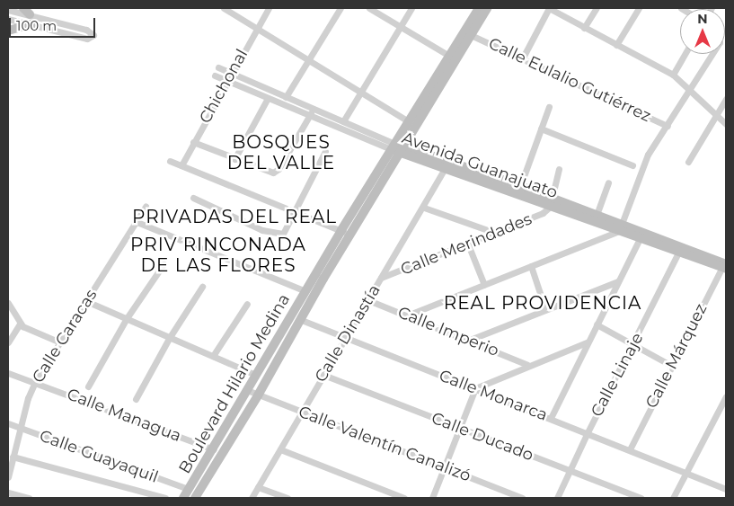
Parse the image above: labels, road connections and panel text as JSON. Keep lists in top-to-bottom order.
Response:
{
  "streets": {
    "main road": ["Avenida Guanajuato", "Boulevard Hilario Medina"],
    "street": [
      "Calle Eulalio Gutiérrez",
      "Chichonal",
      "Calle Merindades",
      "Calle Imperio",
      "Calle Dinastía",
      "Calle Caracas",
      "Calle Márquez",
      "Calle Linaje",
      "Calle Monarca",
      "Calle Managua",
      "Calle Ducado",
      "Calle Valentín Canalizó",
      "Calle Guayaquil"
    ]
  },
  "crossings": [
    ["Calle Eulalio Gutiérrez", "Boulevard Hilario Medina"],
    ["Chichonal", "Avenida Guanajuato"],
    ["Avenida Guanajuato", "Calle Merindades"],
    ["Avenida Guanajuato", "Calle Dinastía"],
    ["Avenida Guanajuato", "Calle Márquez"],
    ["Avenida Guanajuato", "Calle Linaje"],
    ["Avenida Guanajuato", "Boulevard Hilario Medina"],
    ["Calle Merindades", "Calle Dinastía"],
    ["Calle Imperio", "Calle Dinastía"],
    ["Calle Dinastía", "Calle Monarca"],
    ["Calle Dinastía", "Calle Ducado"],
    ["Calle Dinastía", "Calle Valentín Canalizó"],
    ["Calle Caracas", "Calle Managua"],
    ["Calle Caracas", "Calle Guayaquil"],
    ["Calle Márquez", "Calle Monarca"],
    ["Calle Linaje", "Calle Monarca"],
    ["Calle Linaje", "Calle Ducado"],
    ["Boulevard Hilario Medina", "Calle Monarca"],
    ["Boulevard Hilario Medina", "Calle Managua"],
    ["Boulevard Hilario Medina", "Calle Valentín Canalizó"],
    ["Boulevard Hilario Medina", "Calle Guayaquil"]
  ],
  "districts": [
    "BOSQUES DEL VALLE",
    "PRIVADAS DEL REAL",
    "PRIV RINCONADA DE LAS FLORES",
    "REAL PROVIDENCIA"
  ],
  "scale_bar": "100 m",
  "north": "top"
}
